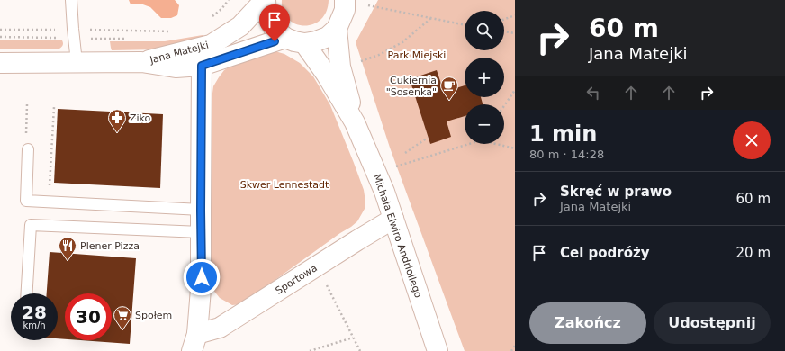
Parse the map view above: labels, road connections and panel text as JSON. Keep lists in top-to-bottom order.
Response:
{
  "streets": {
    "street": ["Jana Matejki", "Michała Elwiro Andriollego", "Sportowa"]
  },
  "crossings": [
    ["Jana Matejki", "Sportowa"],
    ["Michała Elwiro Andriollego", "Sportowa"]
  ],
  "parks": ["Park Miejski", "Skwer Lennestadt"],
  "places": {
    "cafe": ["Cukiernia \"Sosenka\""],
    "pharmacy": ["Ziko"],
    "restaurant": ["Plener Pizza"],
    "supermarket": ["Społem"]
  },
  "page": {
    "turn": ["60 m", "Jana Matejki"],
    "map_buttons": ["+", "−"],
    "heading": ["1 min", "80 m · 14:28"],
    "list": [
      {
        "name": "Skręć w prawo",
        "note": "Jana Matejki",
        "value": "60 m"
      },
      {
        "name": "Cel podróży",
        "value": "20 m"
      }
    ],
    "speed": "28 km/h",
    "limit": "30",
    "buttons": ["Zakończ", "Udostępnij"]
  }
}
